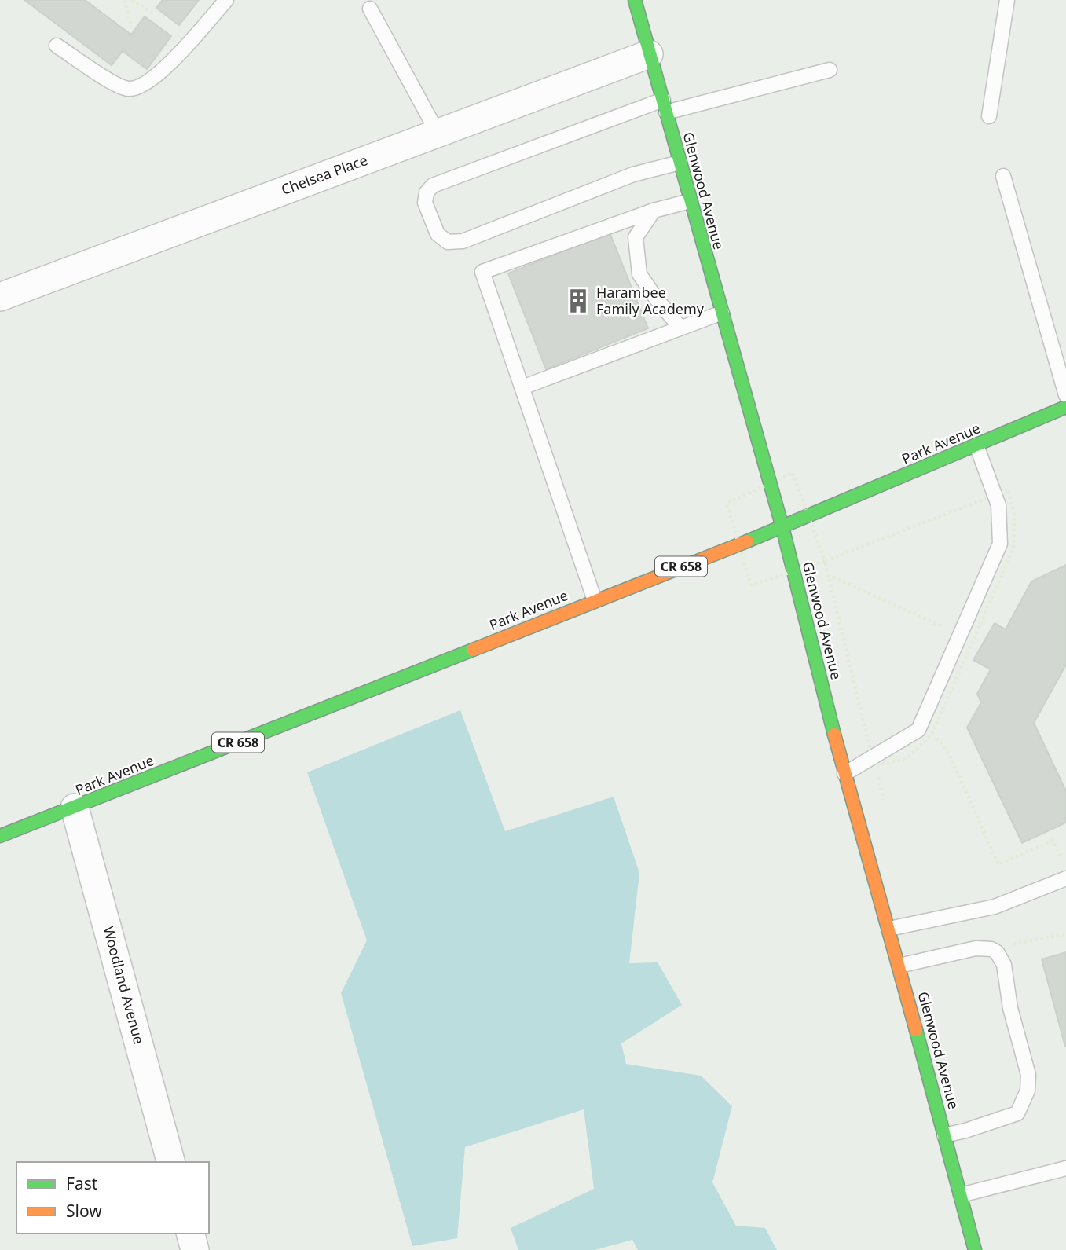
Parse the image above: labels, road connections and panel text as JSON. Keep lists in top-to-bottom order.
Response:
{
  "streets": {
    "street": [
      "Chelsea Place",
      "Glenwood Avenue",
      "Park Avenue",
      "CR 658",
      "Woodland Avenue"
    ]
  },
  "crossings": [
    ["Chelsea Place", "Glenwood Avenue"],
    ["Glenwood Avenue", "Park Avenue"],
    ["Park Avenue", "Woodland Avenue"]
  ],
  "places": {
    "building": ["Harambee Family Academy"]
  },
  "legend": ["Fast", "Slow"]
}
